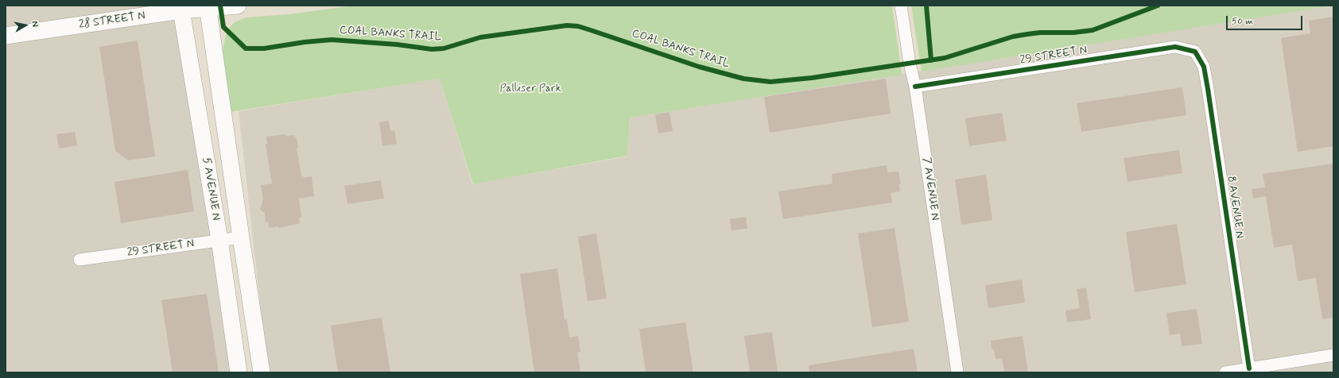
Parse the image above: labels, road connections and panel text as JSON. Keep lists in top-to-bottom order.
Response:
{
  "streets": {
    "main road": ["28 STREET N", "5 AVENUE N"],
    "street": ["29 STREET N", "7 AVENUE N", "8 AVENUE N"],
    "cycle path": ["COAL BANKS TRAIL"]
  },
  "crossings": [
    ["28 STREET N", "5 AVENUE N"],
    ["29 STREET N", "5 AVENUE N"],
    ["29 STREET N", "7 AVENUE N"],
    ["29 STREET N", "8 AVENUE N"]
  ],
  "parks": ["Palliser Park"],
  "scale_bar": "50 m",
  "north": "right"
}
